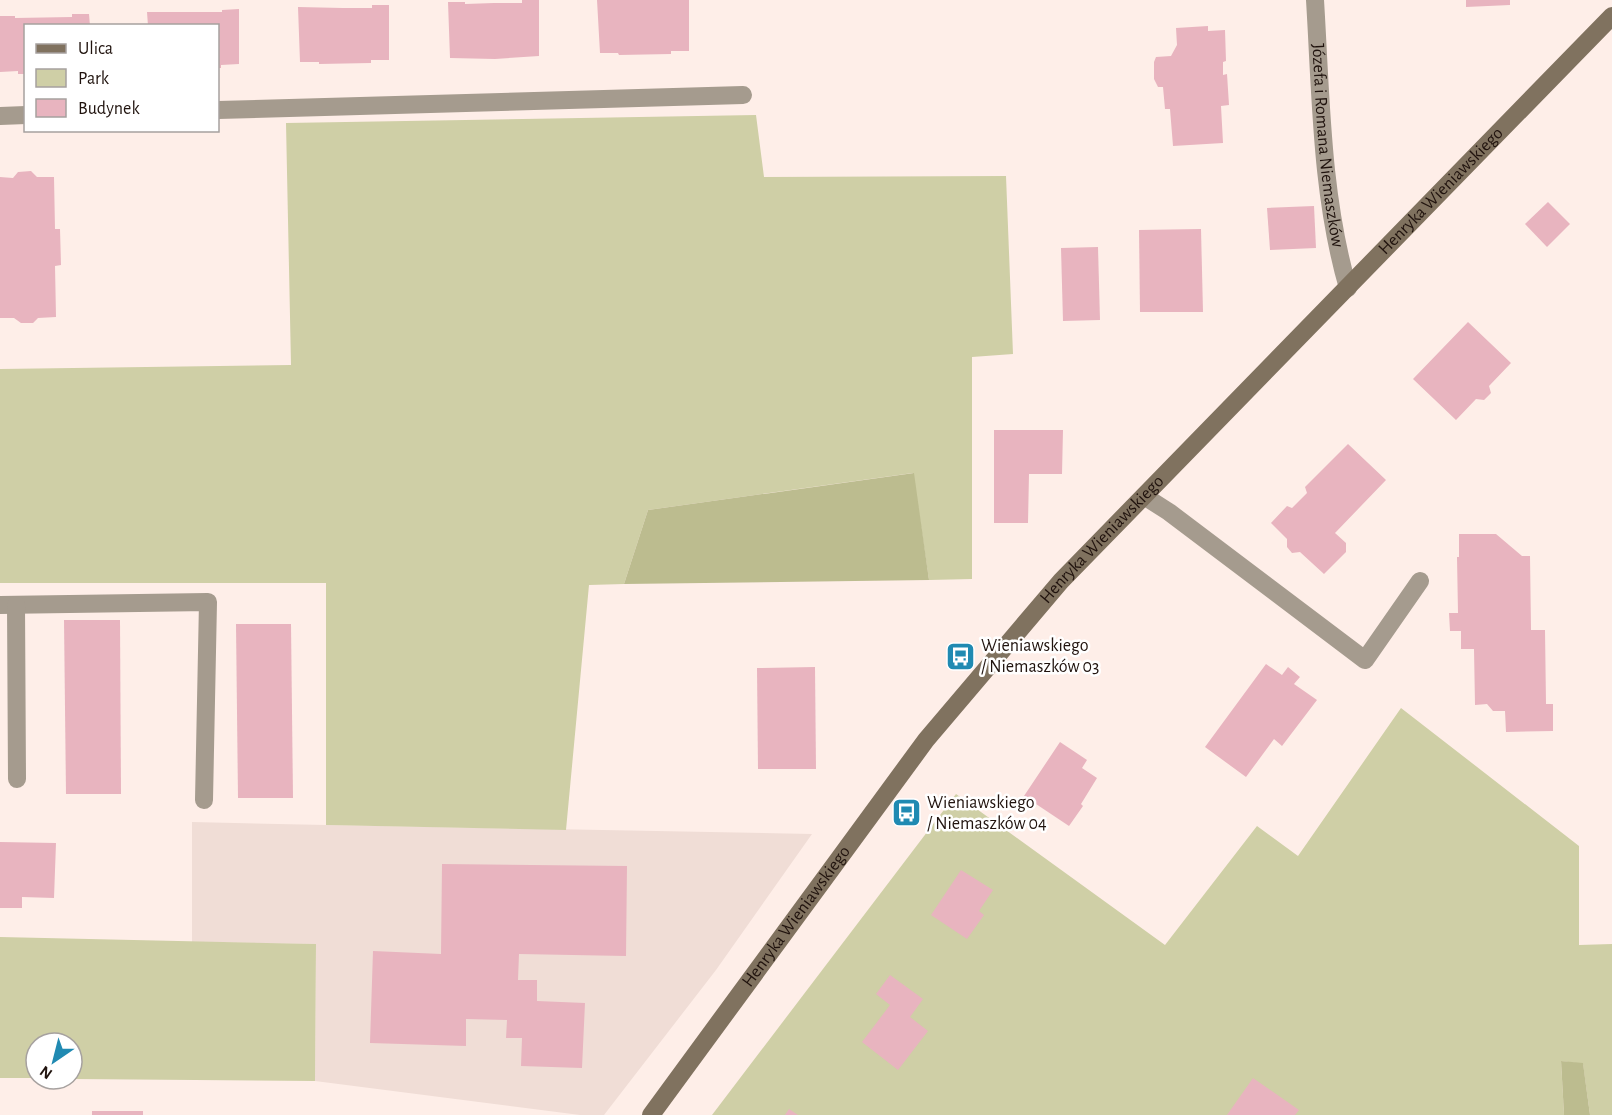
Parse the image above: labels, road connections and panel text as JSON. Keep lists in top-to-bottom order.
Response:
{
  "streets": {
    "street": ["Józefa i Romana Niemaszków", "Henryka Wieniawskiego"]
  },
  "crossings": [
    ["Józefa i Romana Niemaszków", "Henryka Wieniawskiego"]
  ],
  "places": {
    "bus stop": ["Wieniawskiego / Niemaszków 03", "Wieniawskiego / Niemaszków 04"]
  },
  "legend": ["Ulica", "Park", "Budynek"],
  "north": "bottom left"
}
